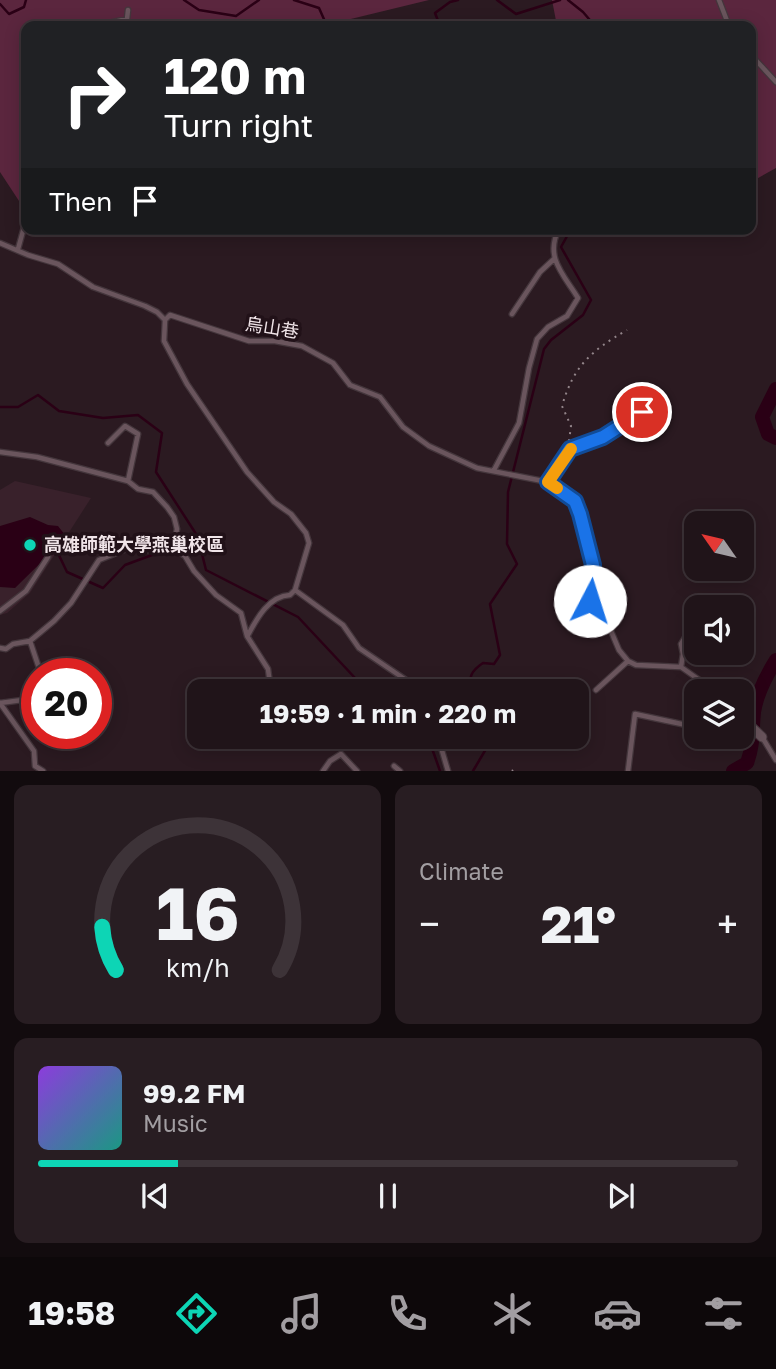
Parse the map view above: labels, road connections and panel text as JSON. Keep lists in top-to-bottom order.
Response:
{
  "streets": {
    "lane": ["烏山巷"]
  },
  "places": ["高雄師範大學燕巢校區"],
  "north": "top left",
  "page": {
    "turn": ["120 m", "Turn right"],
    "then": "Then",
    "limit": "20",
    "trip": "19:59 · 1 min · 220 m",
    "tile": "Climate",
    "heat": ["−", "21°", "+"],
    "song": ["99.2 FM", "Music"],
    "tabs": "19:58",
    "gauge": ["16", "km/h"]
  }
}
